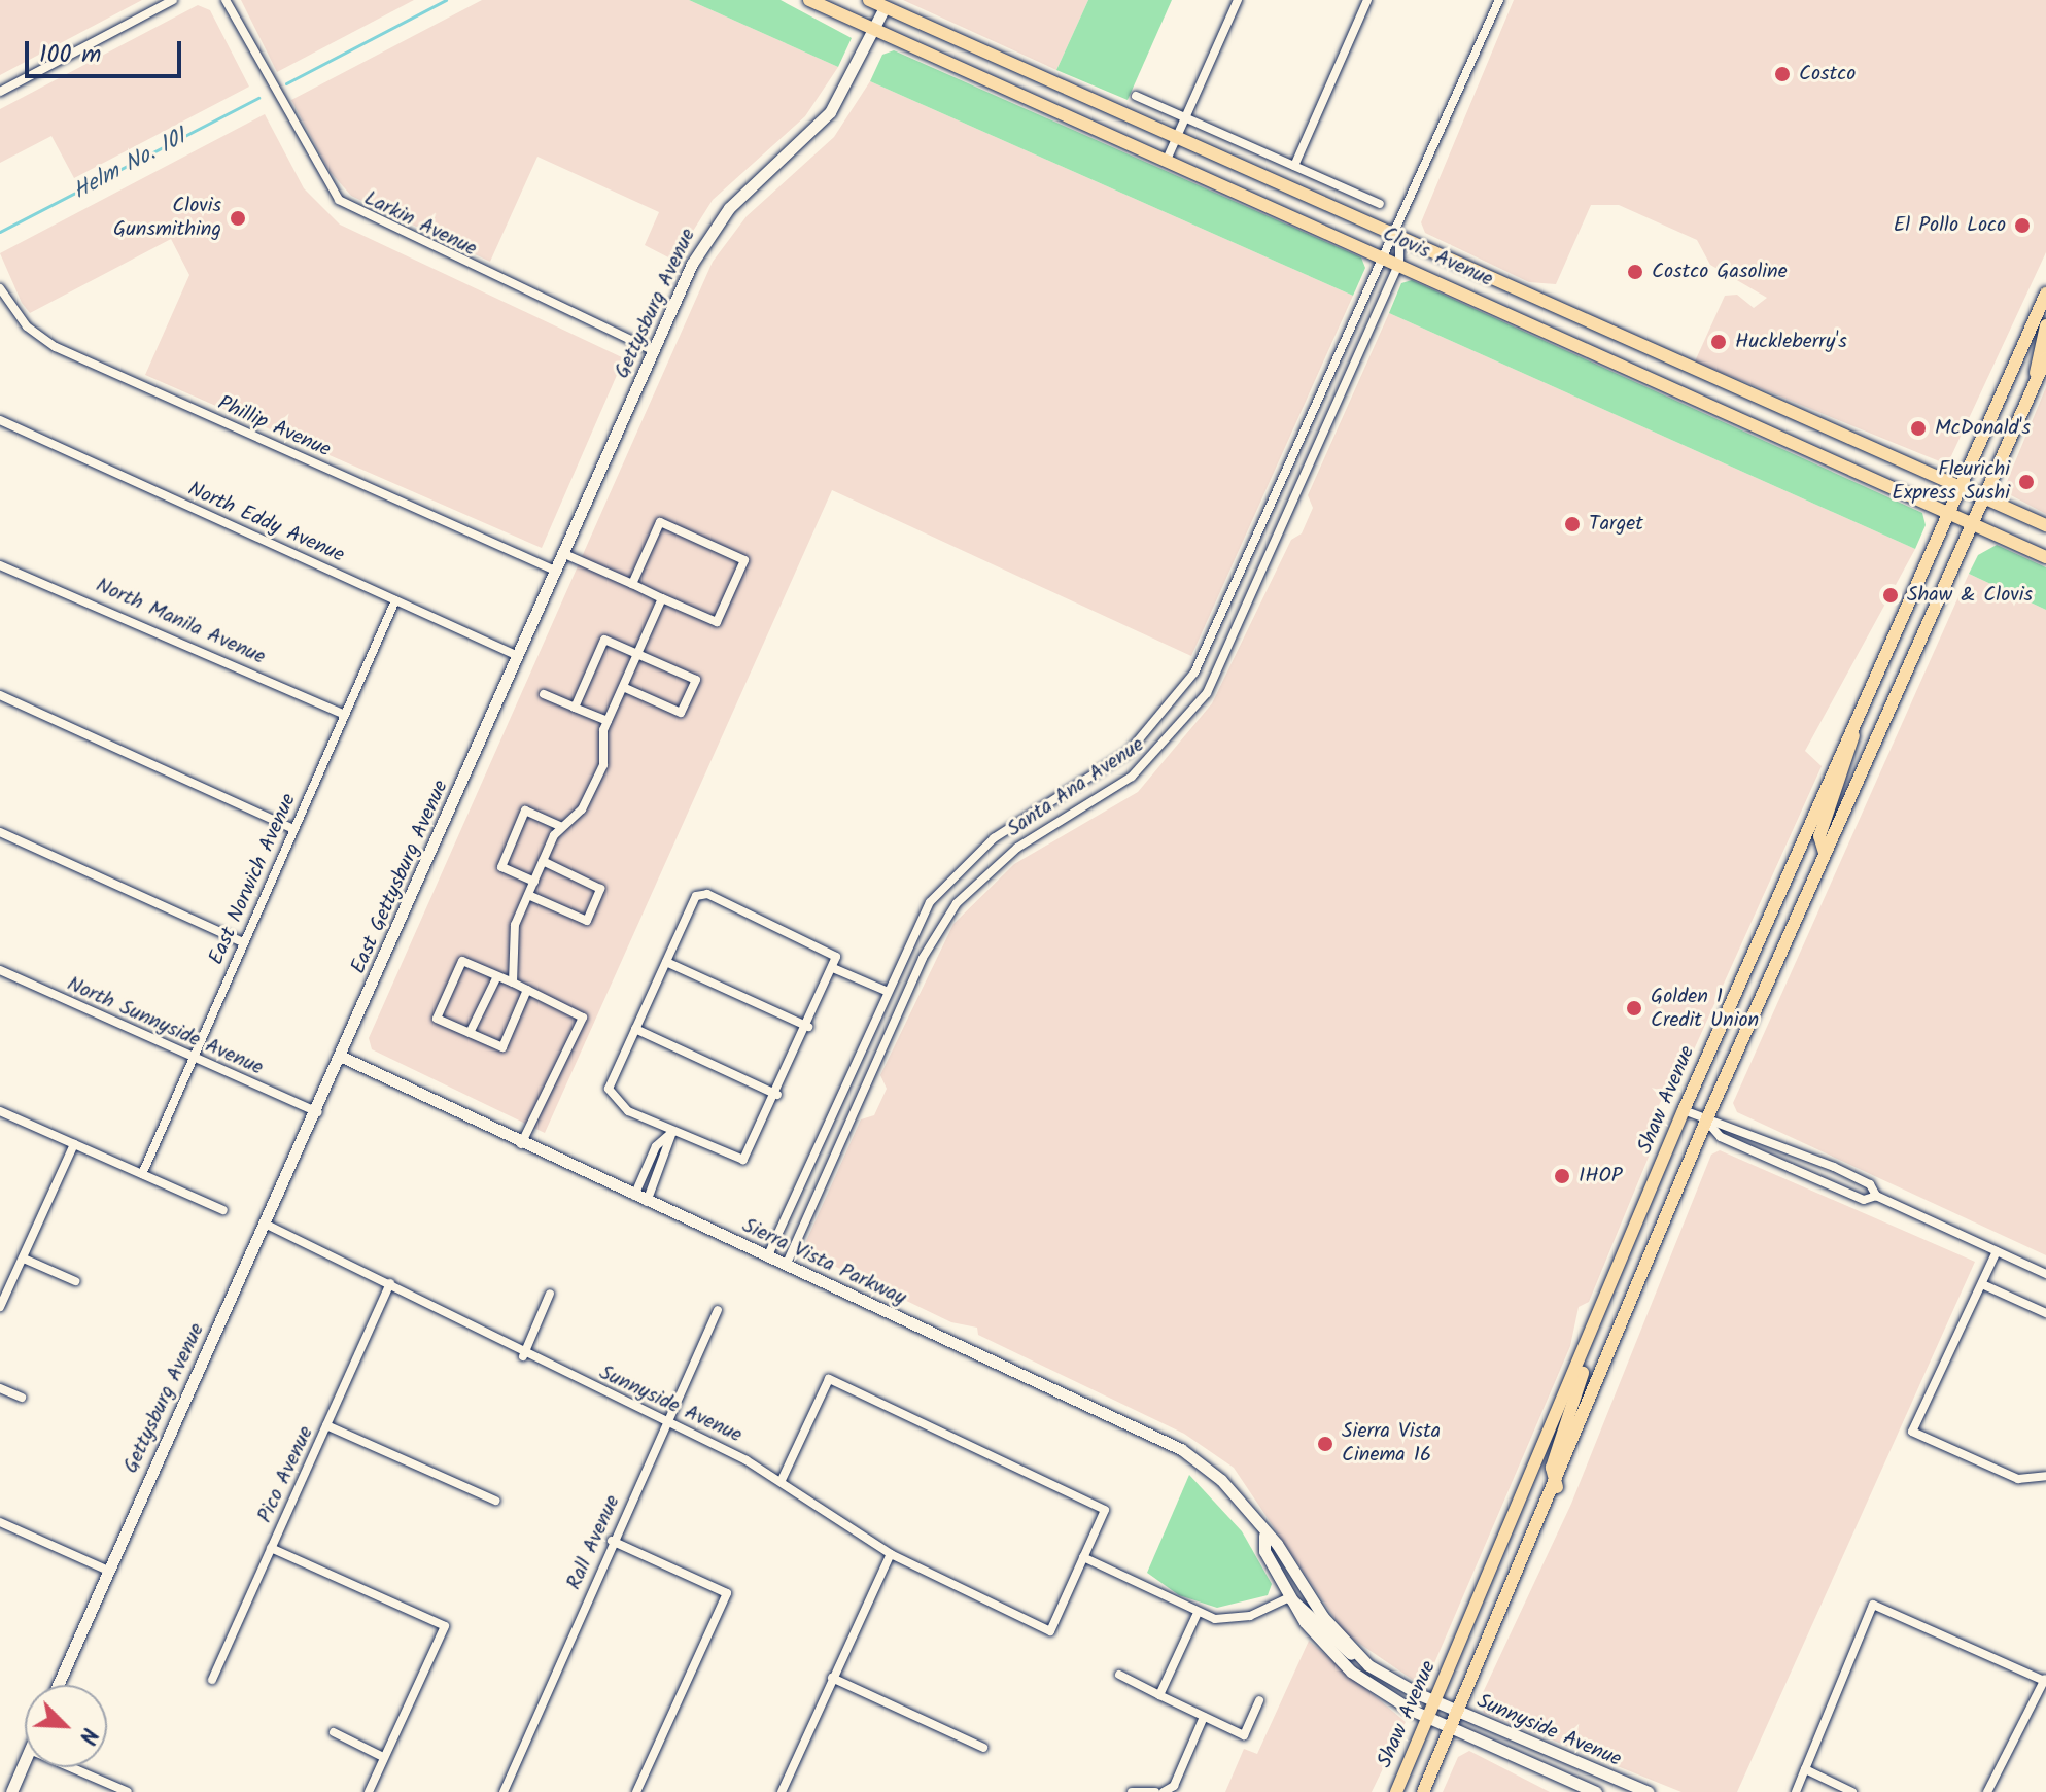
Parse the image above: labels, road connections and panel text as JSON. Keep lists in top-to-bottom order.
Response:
{
  "streets": {
    "main road": [
      "Clovis Avenue",
      "Gettysburg Avenue",
      "East Gettysburg Avenue",
      "Shaw Avenue",
      "Sierra Vista Parkway",
      "Sunnyside Avenue"
    ],
    "street": [
      "Larkin Avenue",
      "Phillip Avenue",
      "North Eddy Avenue",
      "North Manila Avenue",
      "Santa Ana Avenue",
      "East Norwich Avenue",
      "North Sunnyside Avenue",
      "Pico Avenue",
      "Rall Avenue"
    ]
  },
  "crossings": [
    ["Larkin Avenue", "Gettysburg Avenue"],
    ["Clovis Avenue", "Gettysburg Avenue"],
    ["Clovis Avenue", "Santa Ana Avenue"],
    ["Clovis Avenue", "Shaw Avenue"],
    ["Gettysburg Avenue", "Phillip Avenue"],
    ["Gettysburg Avenue", "North Eddy Avenue"],
    ["Gettysburg Avenue", "East Gettysburg Avenue"],
    ["Gettysburg Avenue", "North Sunnyside Avenue"],
    ["Gettysburg Avenue", "Sunnyside Avenue"],
    ["North Eddy Avenue", "East Gettysburg Avenue"],
    ["North Eddy Avenue", "East Norwich Avenue"],
    ["North Manila Avenue", "East Norwich Avenue"],
    ["Santa Ana Avenue", "Sierra Vista Parkway"],
    ["East Gettysburg Avenue", "North Sunnyside Avenue"],
    ["East Gettysburg Avenue", "Sierra Vista Parkway"],
    ["East Norwich Avenue", "North Sunnyside Avenue"],
    ["Shaw Avenue", "Sierra Vista Parkway"],
    ["Shaw Avenue", "Sunnyside Avenue"],
    ["Sierra Vista Parkway", "Sunnyside Avenue"],
    ["Sunnyside Avenue", "Pico Avenue"],
    ["Sunnyside Avenue", "Rall Avenue"]
  ],
  "water": ["Helm No. 101"],
  "places": [
    "Costco",
    "Clovis Gunsmithing",
    "El Pollo Loco",
    "Costco Gasoline",
    "Huckleberry's",
    "McDonald's",
    "Fleurichi Express Sushi",
    "Target",
    "Shaw & Clovis",
    "Golden 1 Credit Union",
    "IHOP",
    "Sierra Vista Cinema 16"
  ],
  "scale_bar": "100 m",
  "north": "bottom right"
}
